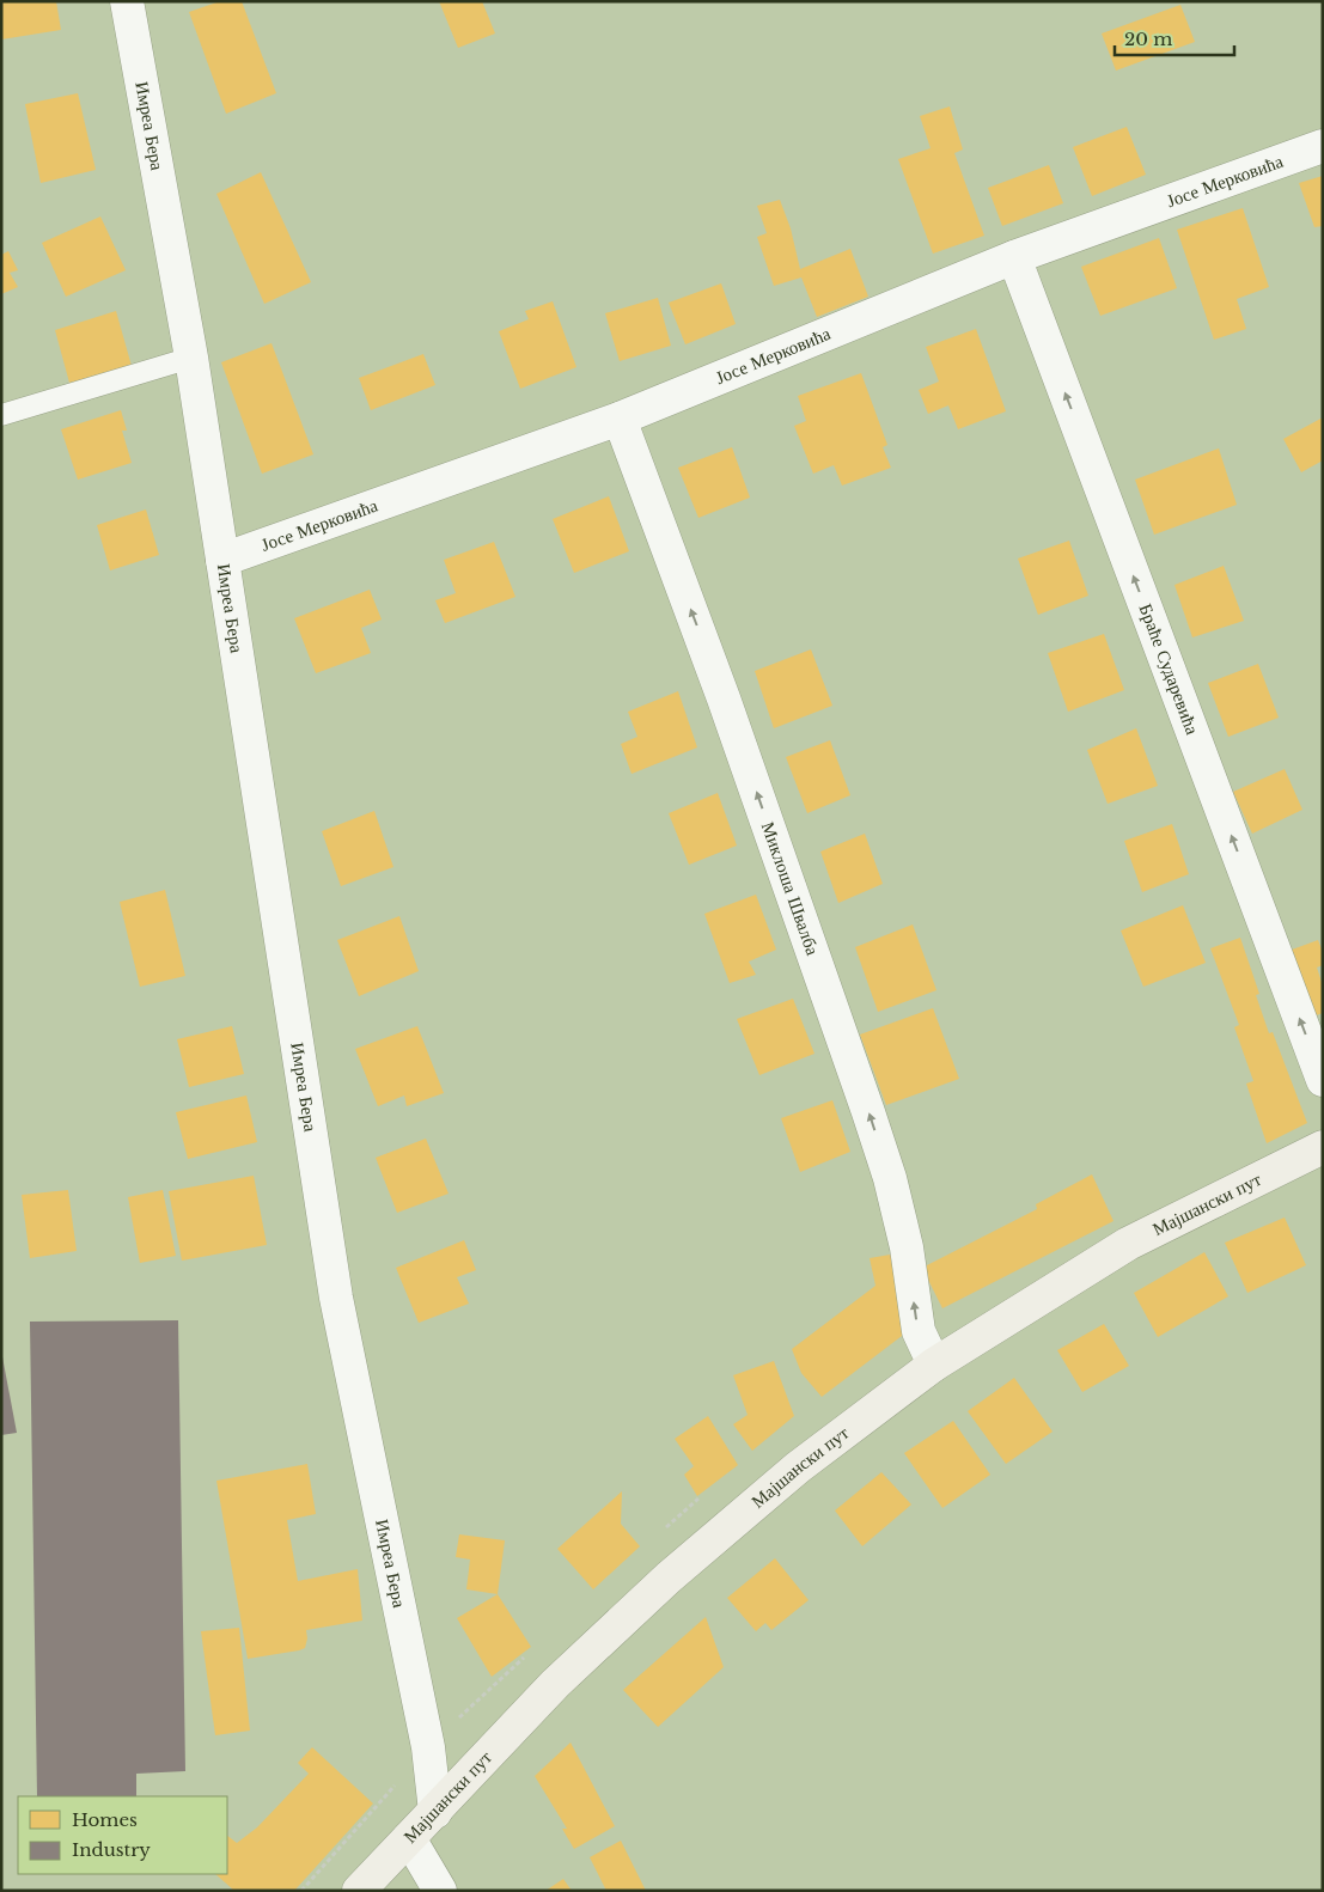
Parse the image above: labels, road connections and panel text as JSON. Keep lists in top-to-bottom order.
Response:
{
  "streets": {
    "street": [
      "Имреа Бера",
      "Јосе Мерковића",
      "Браће Сударевића",
      "Миклоша Швалба",
      "Мајшански пут"
    ]
  },
  "crossings": [
    ["Имреа Бера", "Јосе Мерковића"],
    ["Имреа Бера", "Мајшански пут"],
    ["Јосе Мерковића", "Браће Сударевића"],
    ["Јосе Мерковића", "Миклоша Швалба"],
    ["Миклоша Швалба", "Мајшански пут"]
  ],
  "one_way": ["Браће Сударевића", "Миклоша Швалба"],
  "legend": ["Homes", "Industry"],
  "scale_bar": "20 m"
}
